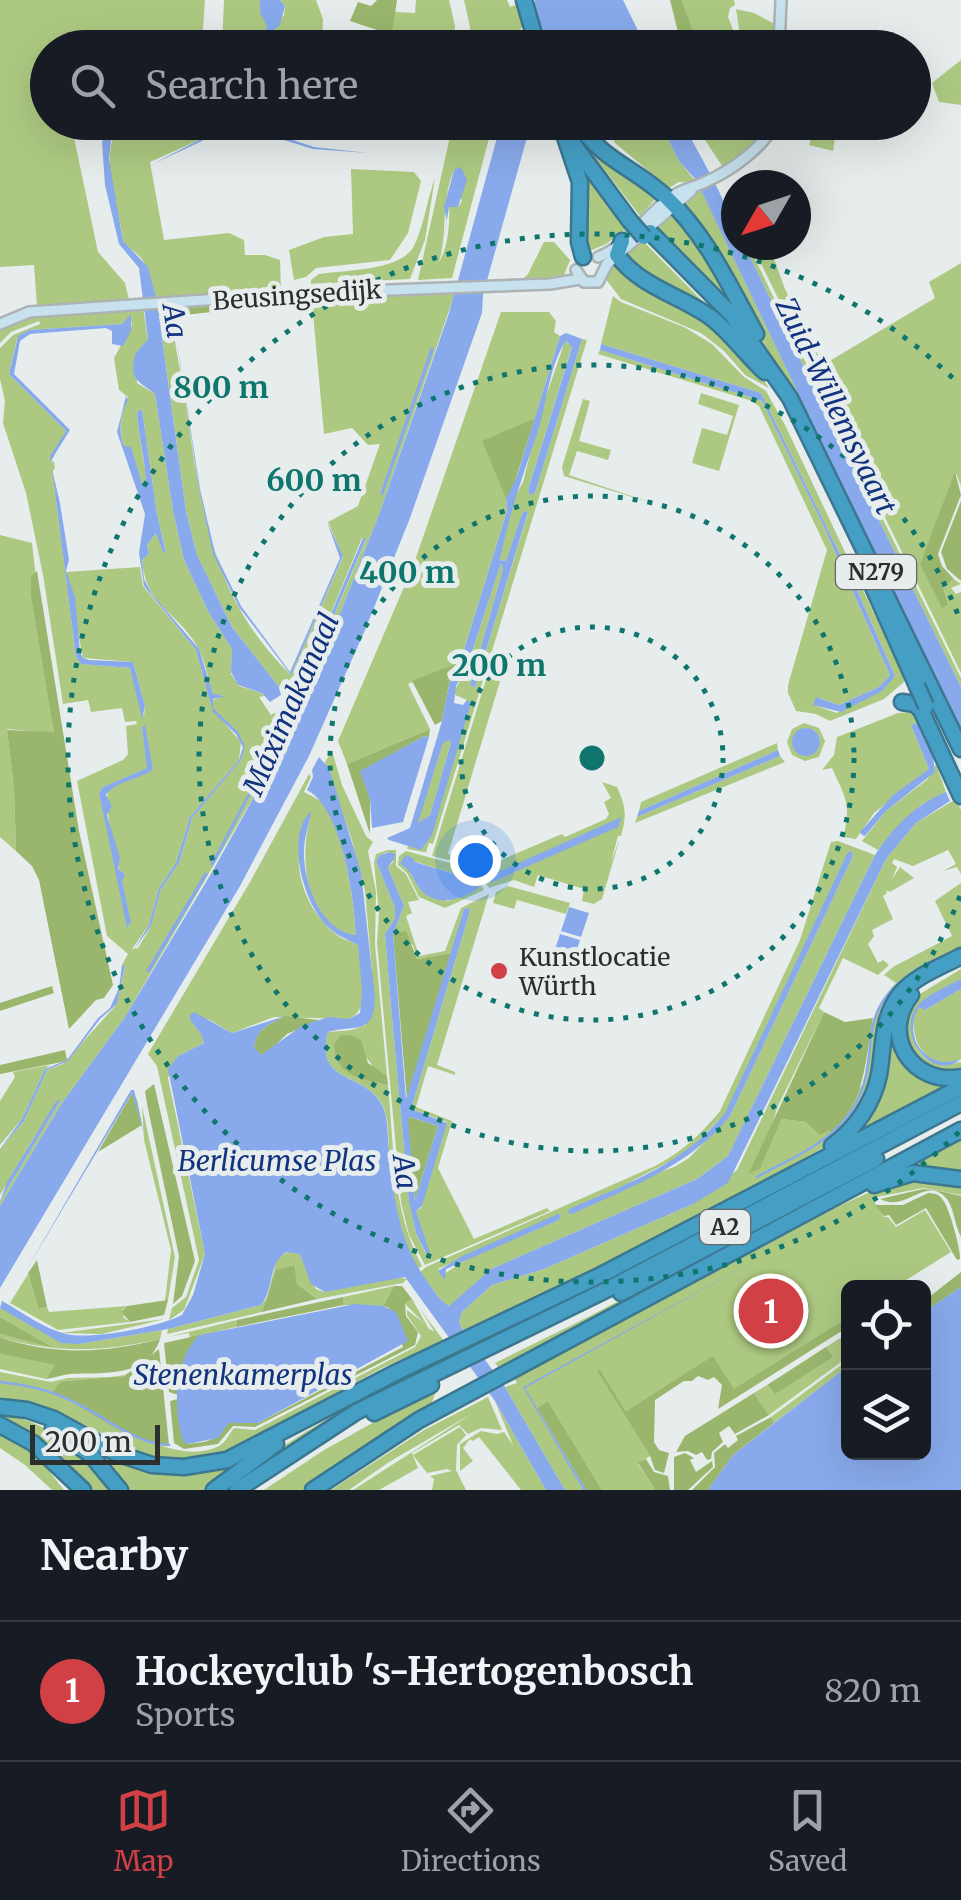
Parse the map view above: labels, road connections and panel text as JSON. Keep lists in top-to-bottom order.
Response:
{
  "streets": {
    "highway": ["N279", "A2"],
    "street": ["Beusingsedijk"]
  },
  "crossings": [
    ["Beusingsedijk", "N279"]
  ],
  "water": [
    "Aa",
    "Zuid-Willemsvaart",
    "Máximakanaal",
    "Berlicumse Plas",
    "Stenenkamerplas"
  ],
  "places": ["Kunstlocatie Würth"],
  "scale_bar": "200 m",
  "north": "bottom left",
  "page": {
    "search": "Search here",
    "pins": "1",
    "scale": "200 m",
    "heading": "Nearby",
    "list": [
      {
        "mark": "1",
        "name": "Hockeyclub 's-Hertogenbosch",
        "note": "Sports",
        "value": "820 m"
      }
    ],
    "nav": ["Map", "Directions", "Saved"]
  },
  "rings": [
    "800 m",
    "600 m",
    "400 m",
    "200 m"
  ]
}
